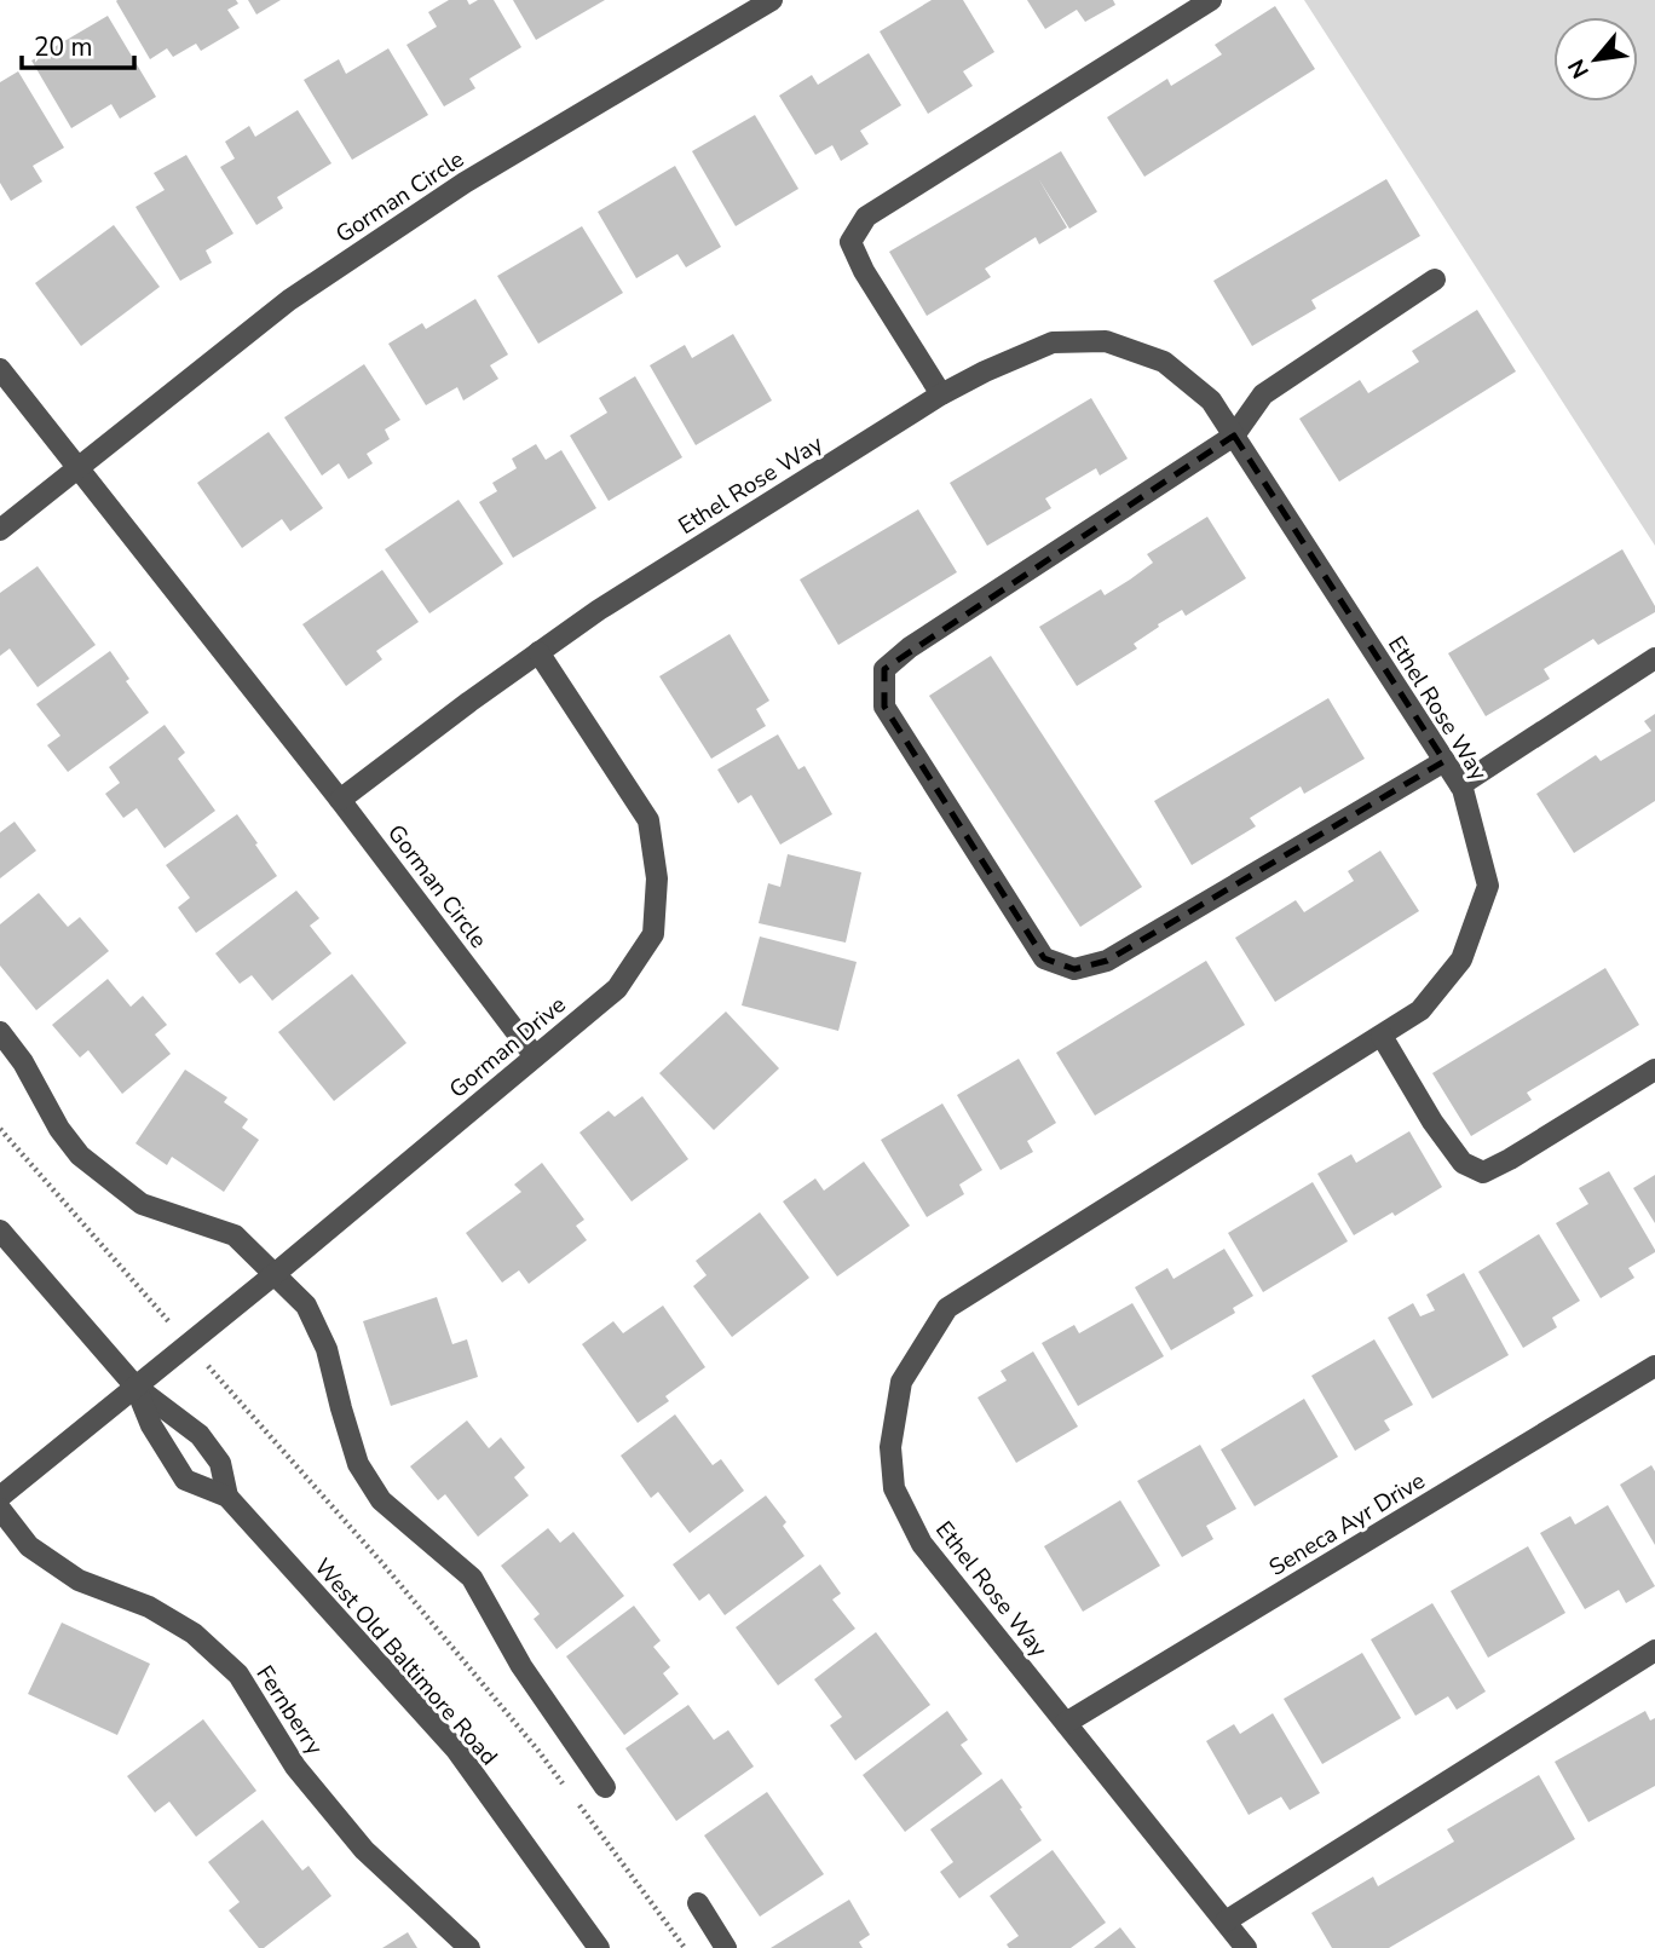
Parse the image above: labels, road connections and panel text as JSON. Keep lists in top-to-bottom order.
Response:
{
  "streets": {
    "street": [
      "Gorman Circle",
      "Ethel Rose Way",
      "Gorman Drive",
      "Seneca Ayr Drive",
      "West Old Baltimore Road",
      "Fernberry"
    ]
  },
  "crossings": [
    ["Gorman Circle", "Ethel Rose Way"],
    ["Gorman Circle", "Gorman Drive"],
    ["Ethel Rose Way", "Gorman Drive"],
    ["Ethel Rose Way", "Seneca Ayr Drive"],
    ["Gorman Drive", "West Old Baltimore Road"]
  ],
  "scale_bar": "20 m",
  "north": "bottom left"
}
